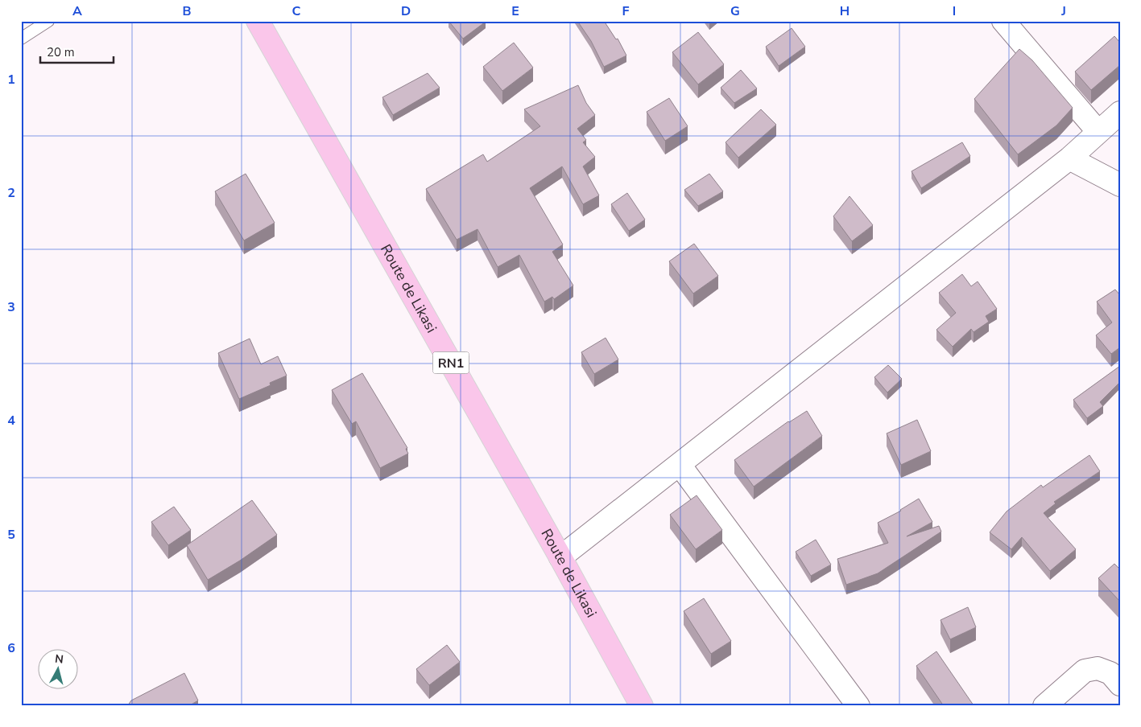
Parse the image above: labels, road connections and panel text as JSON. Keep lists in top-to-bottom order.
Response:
{
  "streets": {
    "highway": ["Route de Likasi", "RN1"]
  },
  "scale_bar": "20 m",
  "north": "top",
  "grid": {
    "columns": [
      "A",
      "B",
      "C",
      "D",
      "E",
      "F",
      "G",
      "H",
      "I",
      "J"
    ],
    "rows": [
      "1",
      "2",
      "3",
      "4",
      "5",
      "6"
    ]
  }
}
